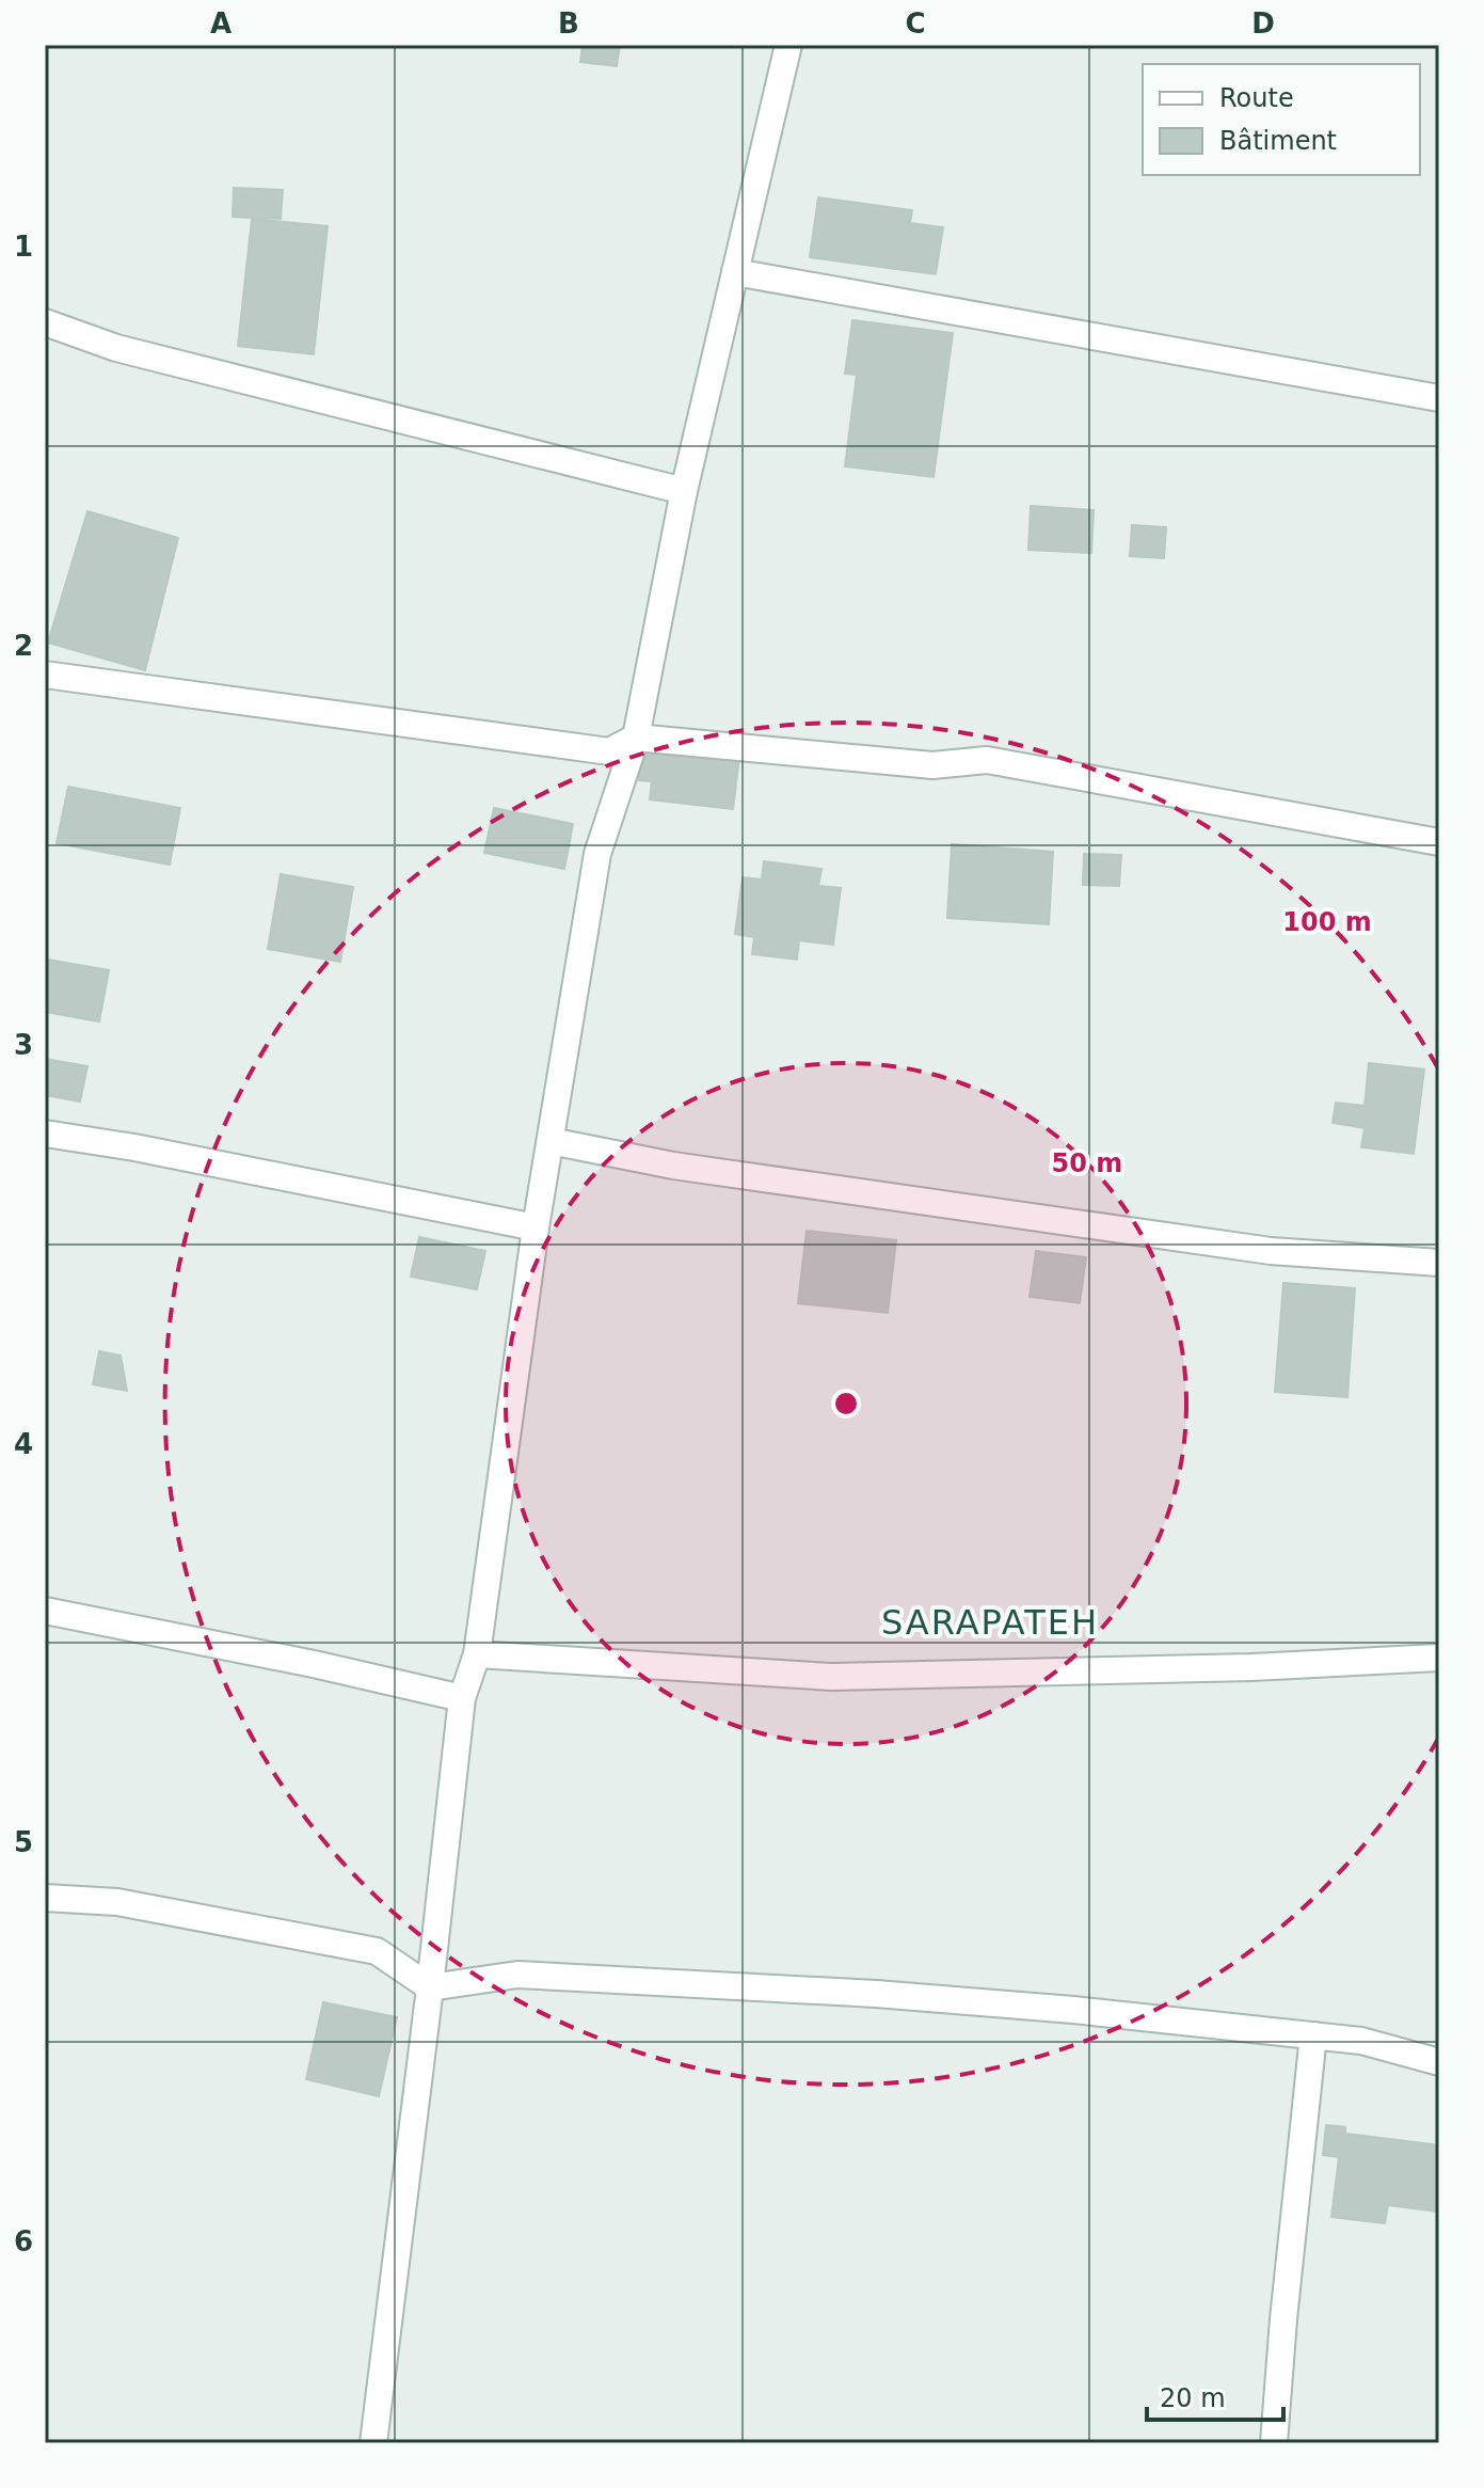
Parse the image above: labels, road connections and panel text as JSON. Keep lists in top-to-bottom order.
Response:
{
  "districts": ["SARAPATEH"],
  "legend": ["Route", "Bâtiment"],
  "scale_bar": "20 m",
  "grid": {
    "columns": [
      "A",
      "B",
      "C",
      "D"
    ],
    "rows": [
      "1",
      "2",
      "3",
      "4",
      "5",
      "6"
    ]
  },
  "rings": ["100 m", "50 m"]
}
